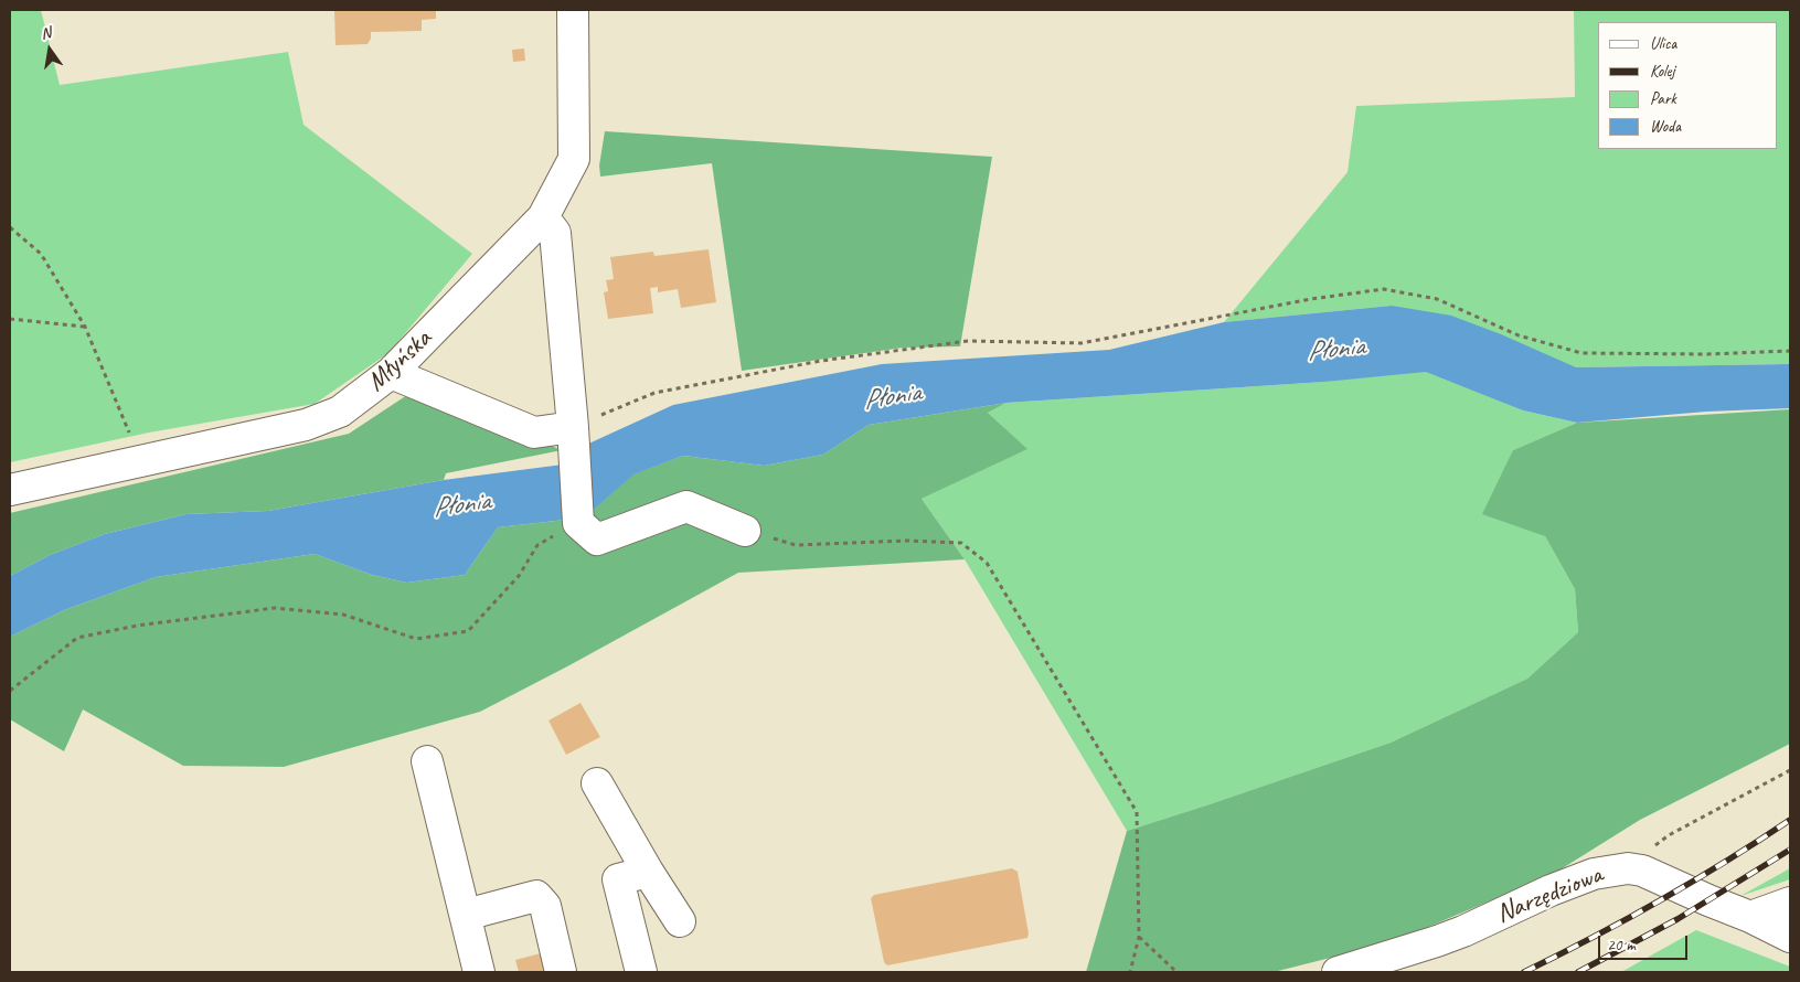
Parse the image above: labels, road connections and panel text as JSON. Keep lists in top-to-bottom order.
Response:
{
  "streets": {
    "street": ["Młyńska", "Narzędziowa"]
  },
  "water": ["Płonia"],
  "legend": [
    "Ulica",
    "Kolej",
    "Park",
    "Woda"
  ],
  "scale_bar": "20 m",
  "north": "top"
}
